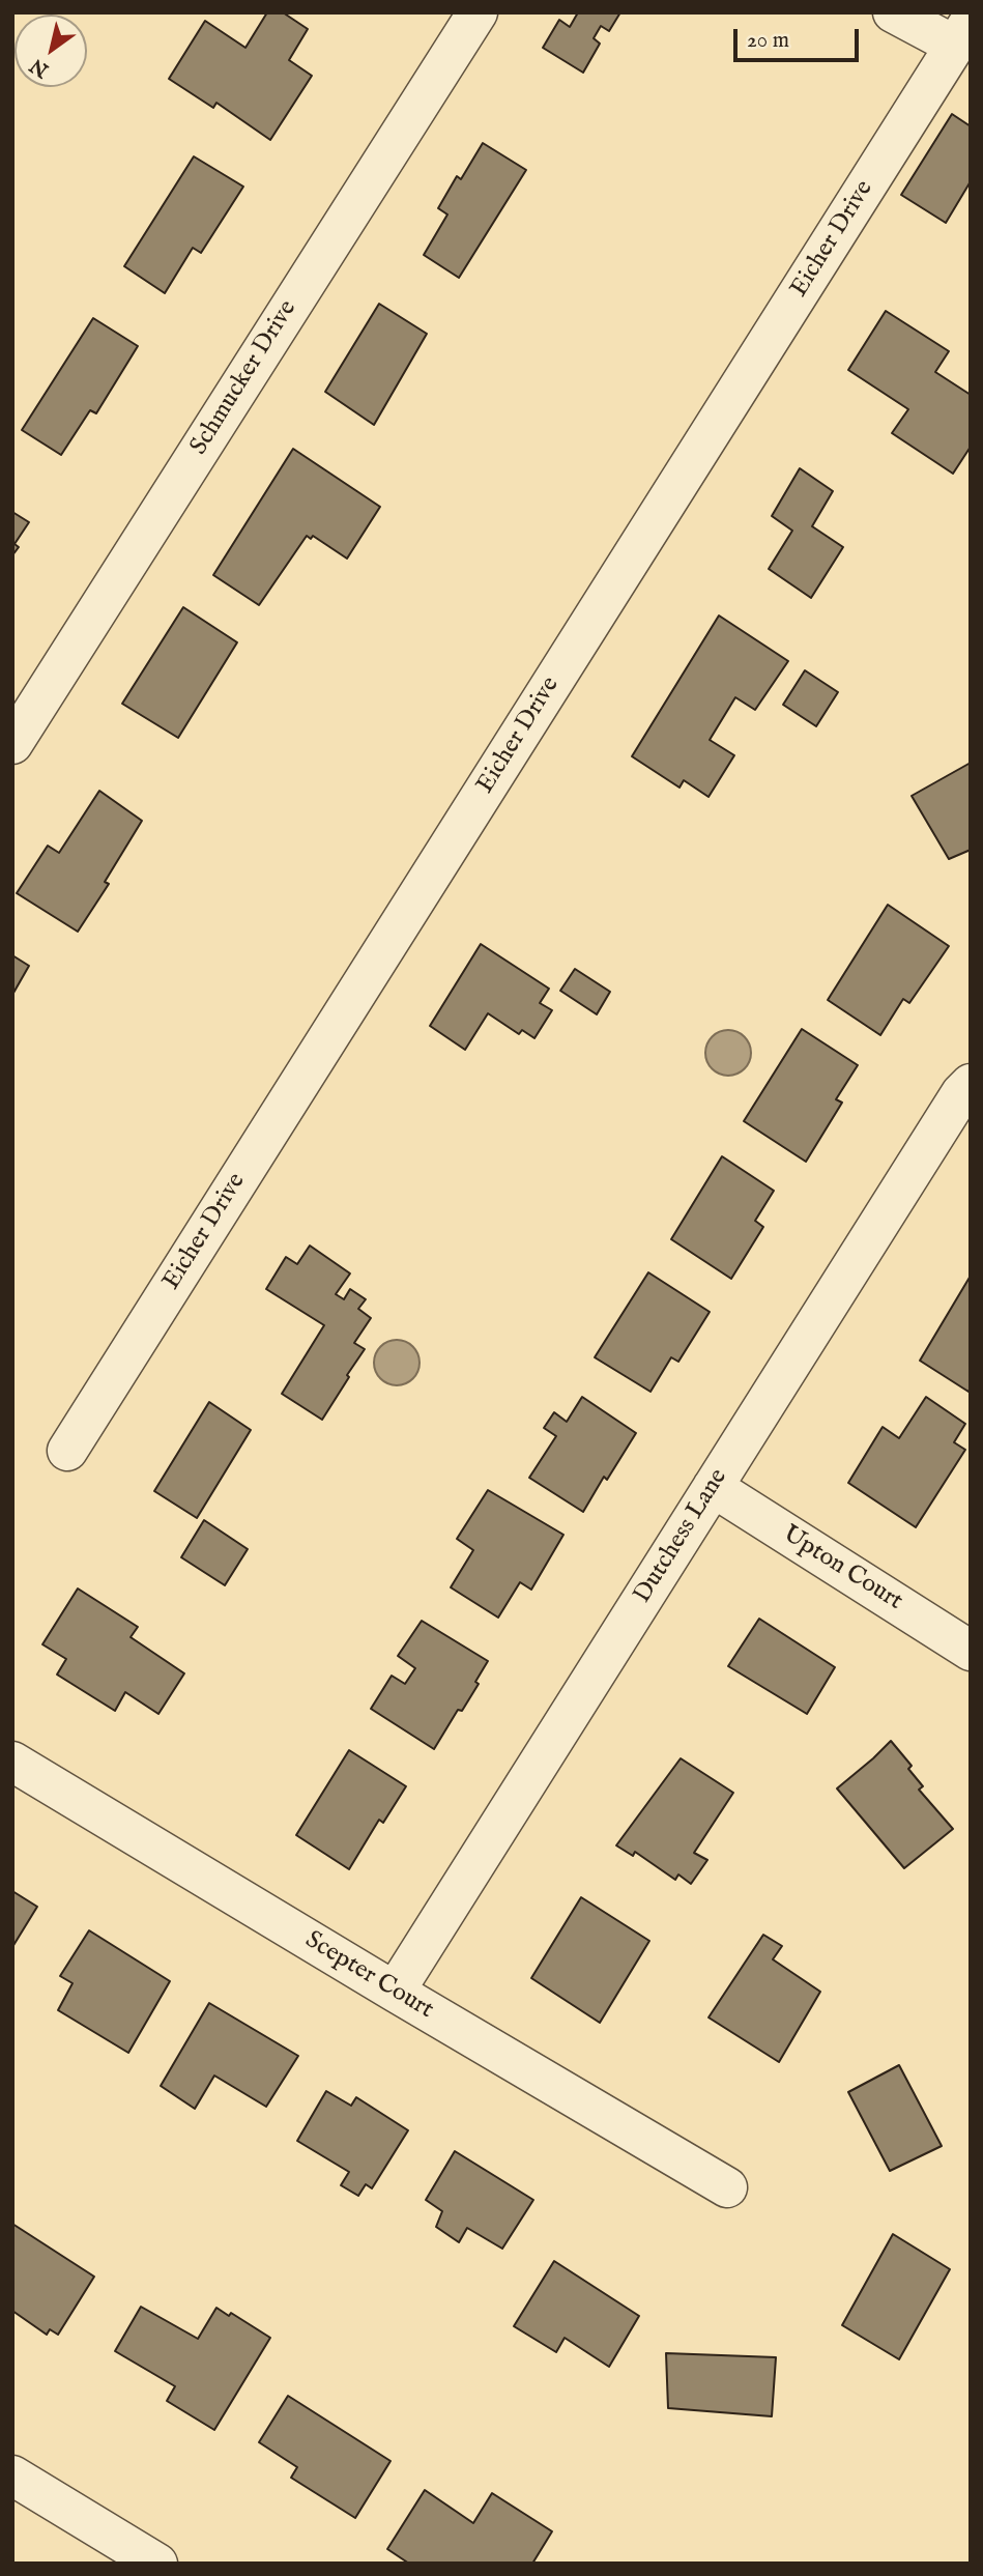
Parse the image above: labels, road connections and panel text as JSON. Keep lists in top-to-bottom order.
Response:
{
  "streets": {
    "street": [
      "Eicher Drive",
      "Schmucker Drive",
      "Dutchess Lane",
      "Upton Court",
      "Scepter Court"
    ]
  },
  "crossings": [
    ["Dutchess Lane", "Upton Court"],
    ["Dutchess Lane", "Scepter Court"]
  ],
  "scale_bar": "20 m",
  "north": "bottom left"
}
